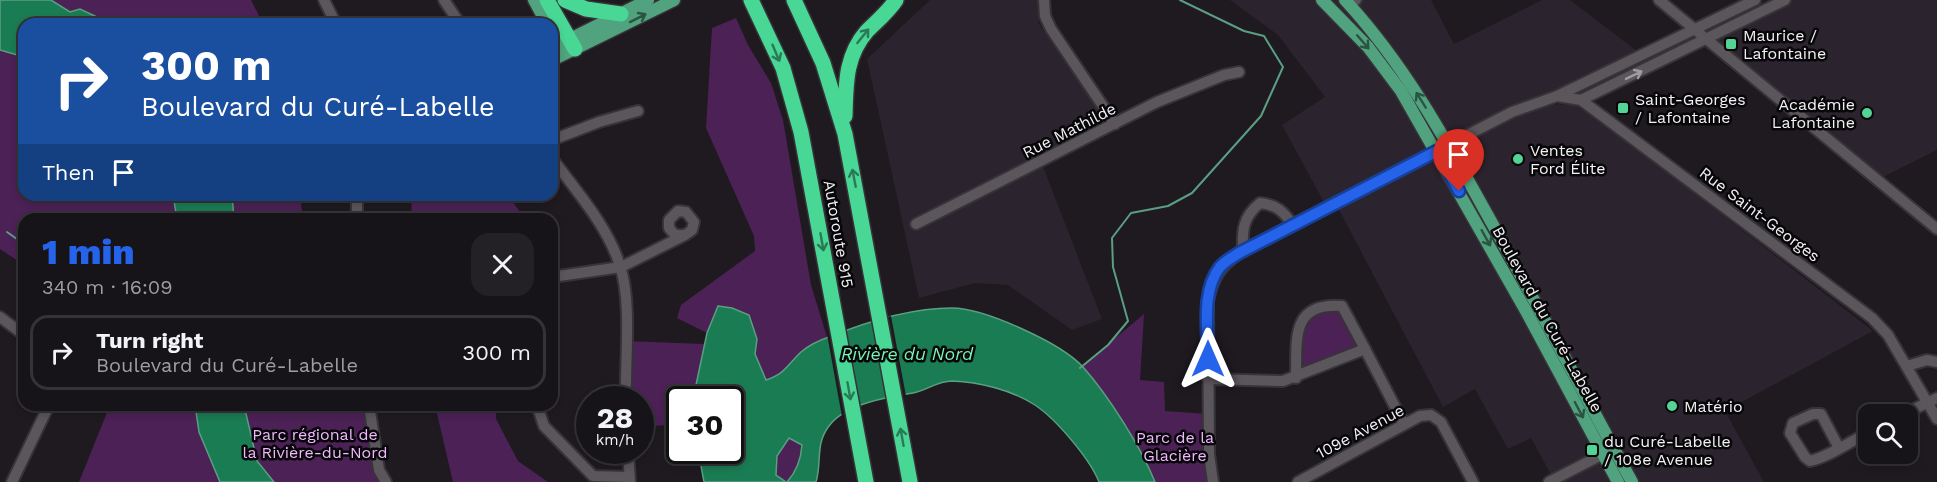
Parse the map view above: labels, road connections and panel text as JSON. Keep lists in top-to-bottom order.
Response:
{
  "streets": {
    "highway": ["Autoroute 915"],
    "main road": ["Boulevard du Curé-Labelle"],
    "street": ["Rue Mathilde", "Rue Saint-Georges", "109e Avenue"]
  },
  "water": ["Rivière du Nord"],
  "parks": ["Parc régional de la Rivière-du-Nord", "Parc de la Glacière"],
  "places": {
    "transit": ["Maurice / Lafontaine", "Saint-Georges / Lafontaine", "du Curé-Labelle / 108e Avenue"],
    "other": ["Académie Lafontaine", "Ventes Ford Élite", "Matério"]
  },
  "page": {
    "turn": ["300 m", "Boulevard du Curé-Labelle"],
    "then": "Then",
    "heading": ["1 min", "340 m · 16:09"],
    "list": [
      {
        "name": "Turn right",
        "note": "Boulevard du Curé-Labelle",
        "value": "300 m"
      }
    ],
    "speed": "28 km/h",
    "limit": "30"
  }
}
